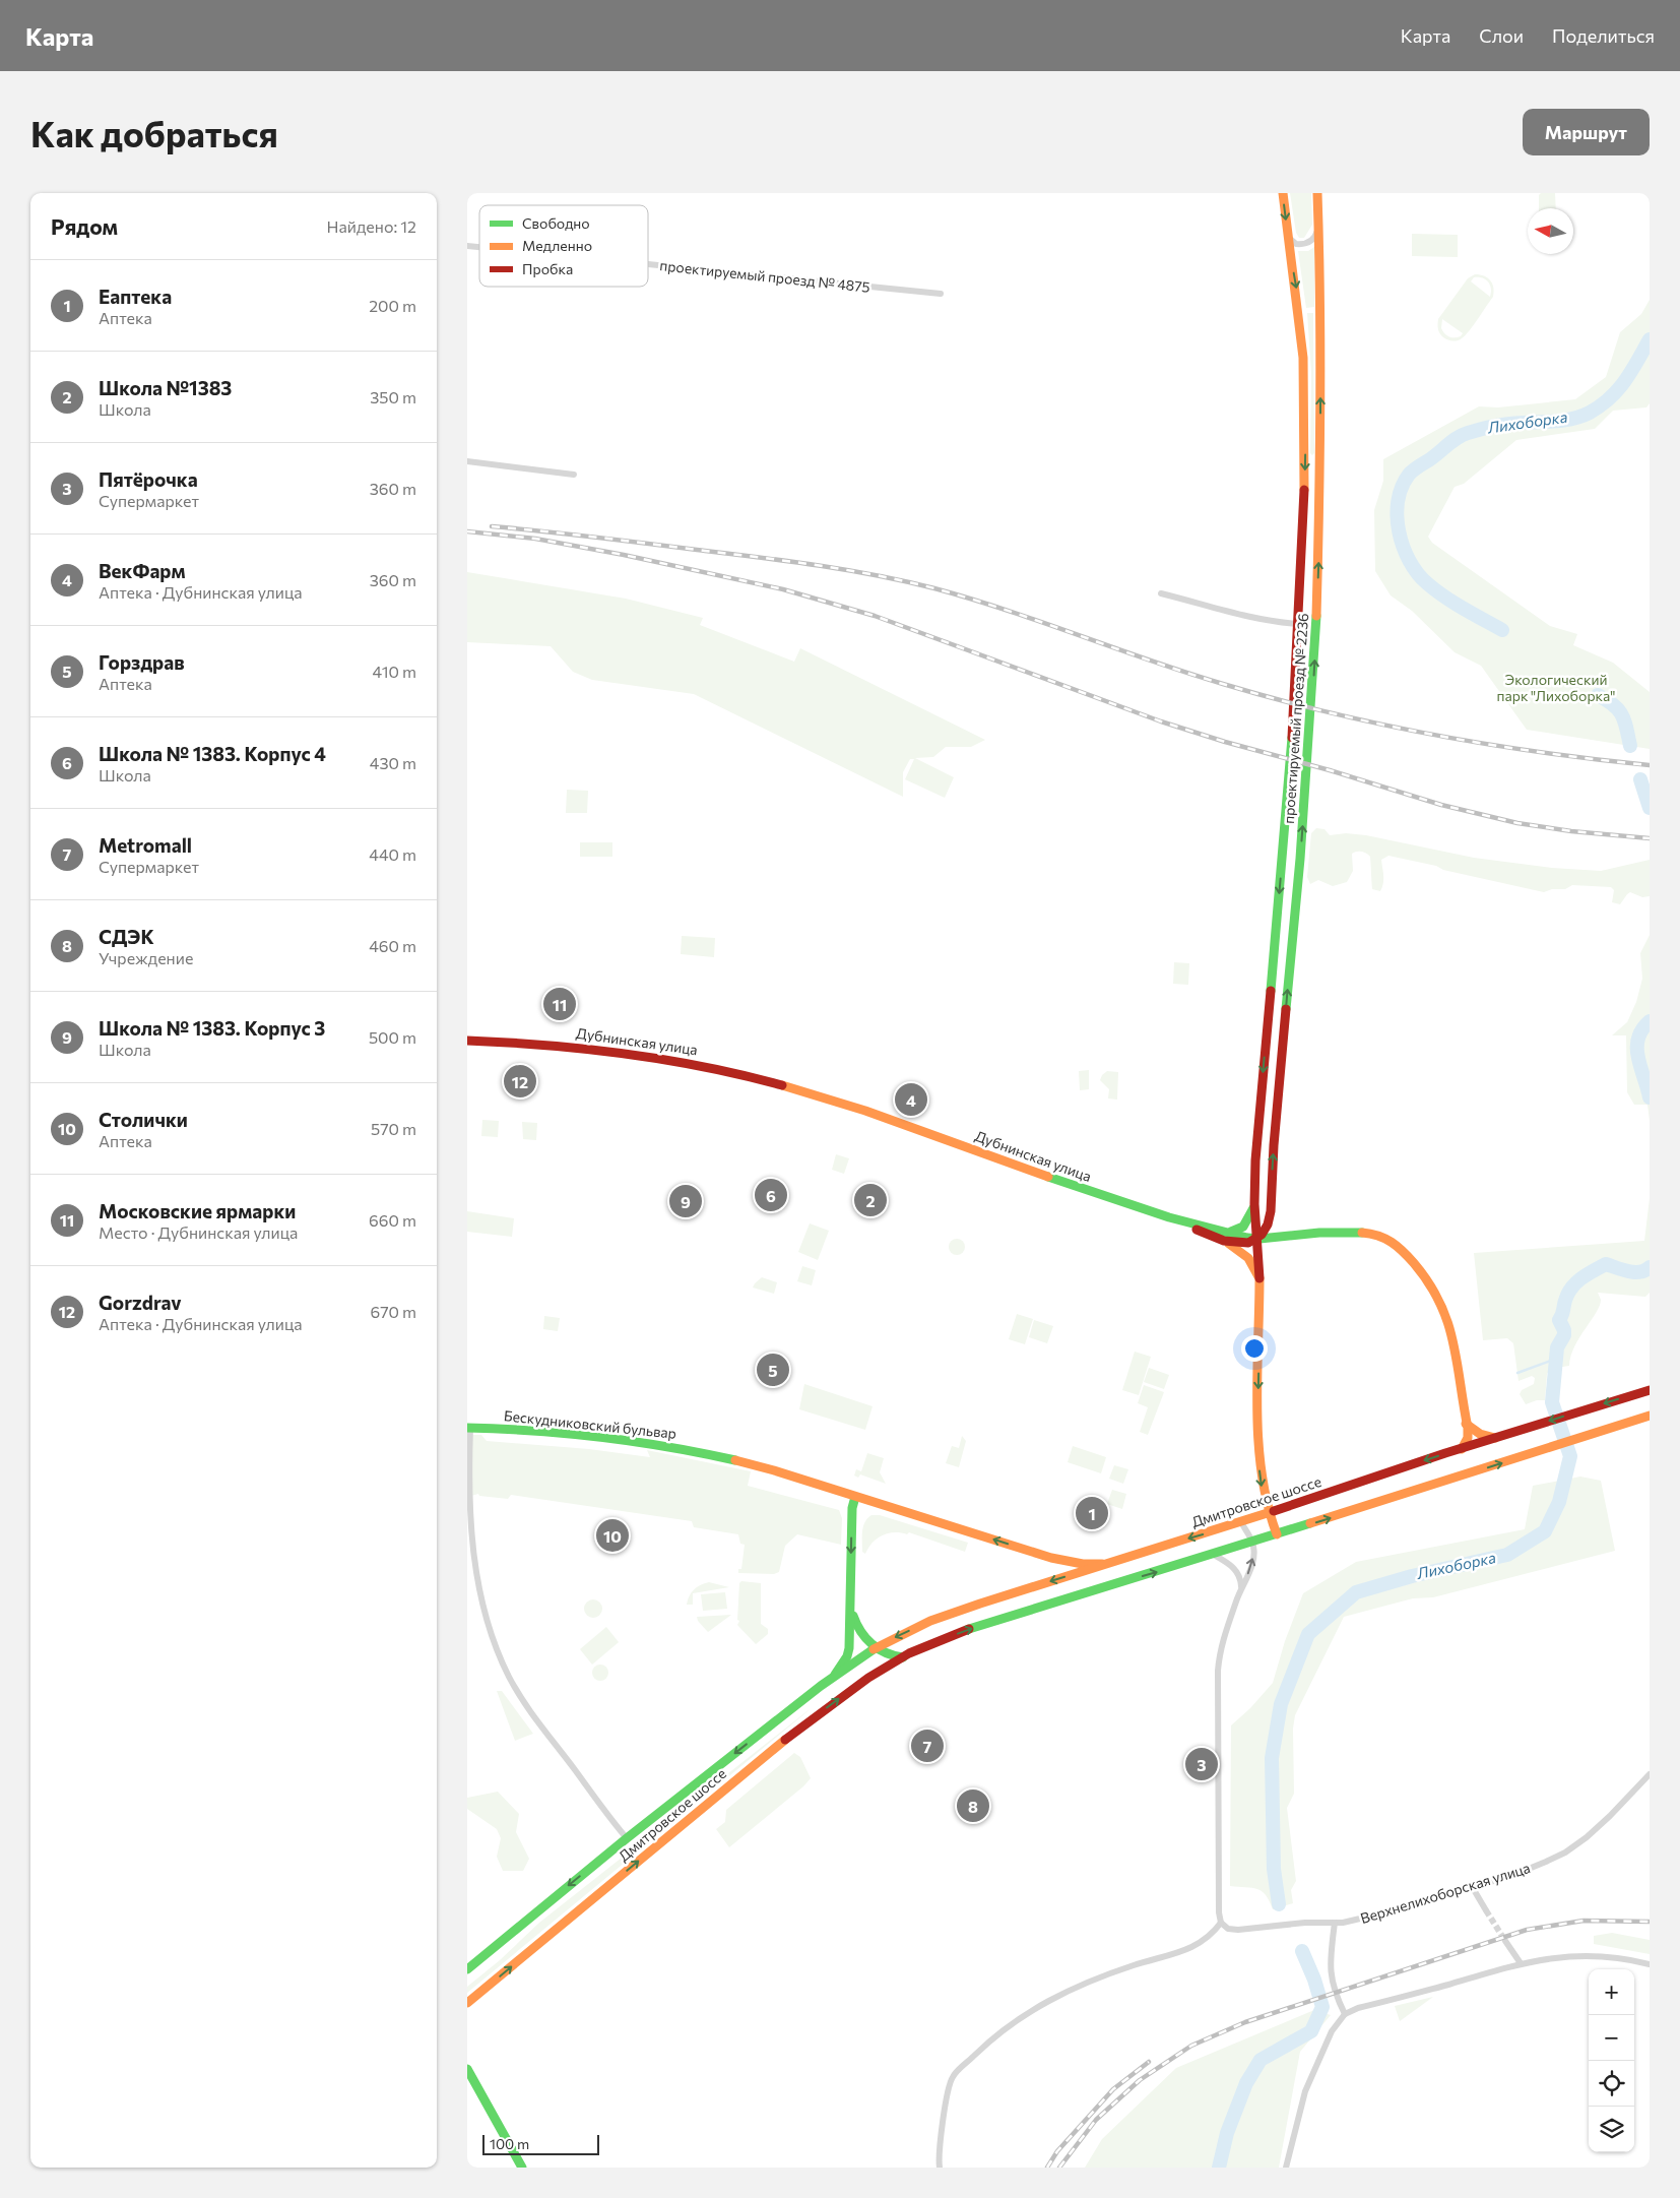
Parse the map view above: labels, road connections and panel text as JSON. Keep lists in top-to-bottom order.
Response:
{
  "streets": {
    "main road": [
      "проектируемый проезд № 2236",
      "Дубнинская улица",
      "Бескудниковский бульвар",
      "Дмитровское шоссе"
    ],
    "street": ["проектируемый проезд № 4875", "Верхнелихоборская улица"]
  },
  "crossings": [
    ["проектируемый проезд № 2236", "Дмитровское шоссе"],
    ["Бескудниковский бульвар", "Дмитровское шоссе"]
  ],
  "one_way": ["Бескудниковский бульвар"],
  "water": ["Лихоборка"],
  "parks": ["Экологический парк \"Лихоборка\""],
  "legend": ["Свободно", "Медленно", "Пробка"],
  "scale_bar": "100 m",
  "north": "left",
  "page": {
    "header": "Карта",
    "nav": ["Карта", "Слои", "Поделиться"],
    "buttons": "Маршрут",
    "title": "Как добраться",
    "heading": ["Рядом", "Найдено: 12"],
    "list": [
      {
        "mark": "1",
        "name": "Еаптека",
        "note": "Аптека",
        "value": "200 m"
      },
      {
        "mark": "2",
        "name": "Школа №1383",
        "note": "Школа",
        "value": "350 m"
      },
      {
        "mark": "3",
        "name": "Пятёрочка",
        "note": "Супермаркет",
        "value": "360 m"
      },
      {
        "mark": "4",
        "name": "ВекФарм",
        "note": "Аптека · Дубнинская улица",
        "value": "360 m"
      },
      {
        "mark": "5",
        "name": "Горздрав",
        "note": "Аптека",
        "value": "410 m"
      },
      {
        "mark": "6",
        "name": "Школа № 1383. Корпус 4",
        "note": "Школа",
        "value": "430 m"
      },
      {
        "mark": "7",
        "name": "Metromall",
        "note": "Супермаркет",
        "value": "440 m"
      },
      {
        "mark": "8",
        "name": "СДЭК",
        "note": "Учреждение",
        "value": "460 m"
      },
      {
        "mark": "9",
        "name": "Школа № 1383. Корпус 3",
        "note": "Школа",
        "value": "500 m"
      },
      {
        "mark": "10",
        "name": "Столички",
        "note": "Аптека",
        "value": "570 m"
      },
      {
        "mark": "11",
        "name": "Московские ярмарки",
        "note": "Место · Дубнинская улица",
        "value": "660 m"
      },
      {
        "mark": "12",
        "name": "Gorzdrav",
        "note": "Аптека · Дубнинская улица",
        "value": "670 m"
      }
    ],
    "pins": [
      "11",
      "12",
      "4",
      "6",
      "2",
      "9",
      "5",
      "1",
      "10",
      "7",
      "3",
      "8"
    ],
    "map_buttons": ["+", "−"],
    "scale": "100 m"
  }
}
